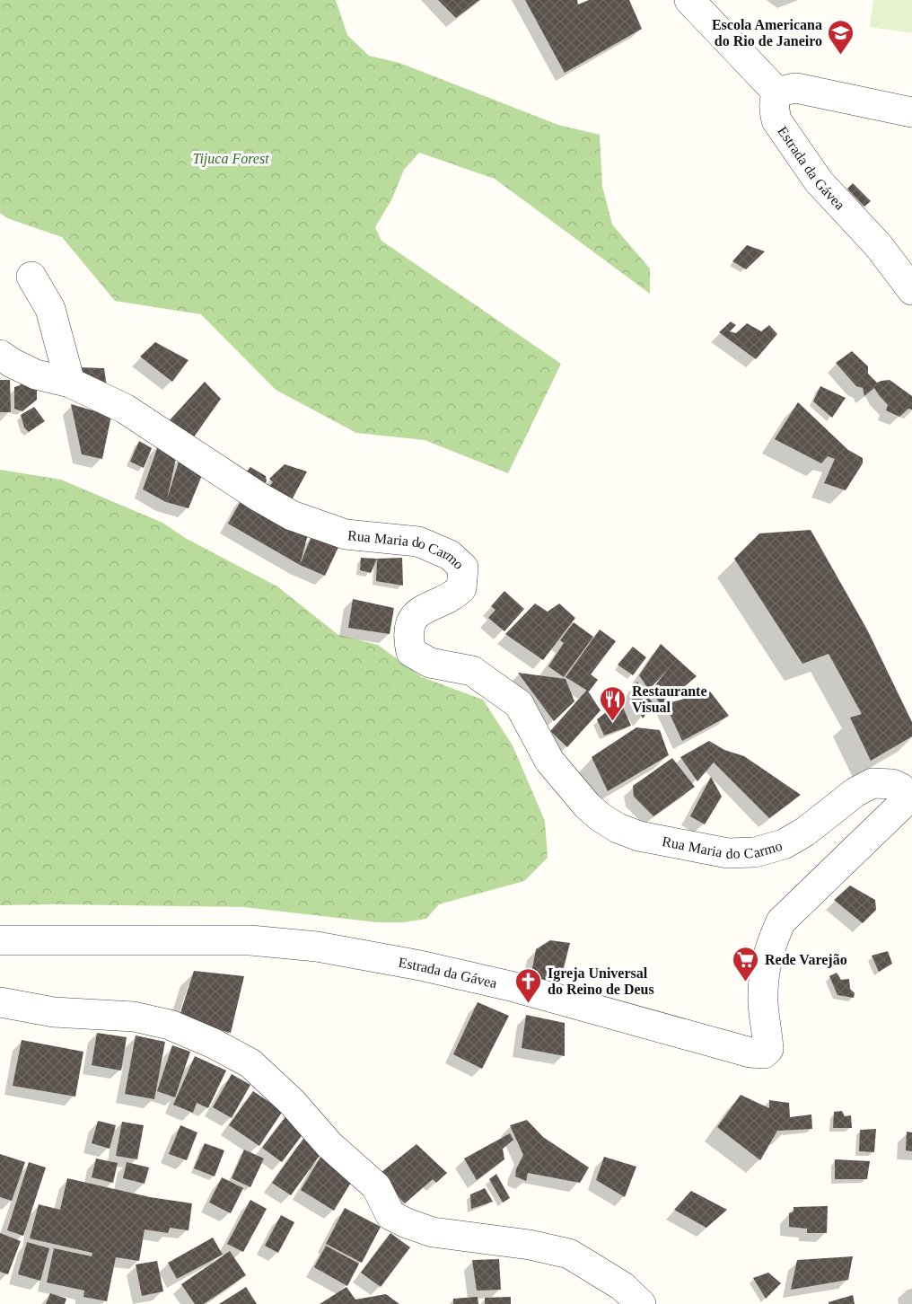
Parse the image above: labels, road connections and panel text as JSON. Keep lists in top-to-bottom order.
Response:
{
  "streets": {
    "street": ["Estrada da Gávea", "Rua Maria do Carmo"]
  },
  "crossings": [
    ["Estrada da Gávea", "Rua Maria do Carmo"]
  ],
  "parks": ["Tijuca Forest"],
  "places": {
    "school or university": ["Escola Americana do Rio de Janeiro"],
    "restaurant": ["Restaurante Visual"],
    "supermarket": ["Rede Varejão"],
    "church": ["Igreja Universal do Reino de Deus"]
  }
}
